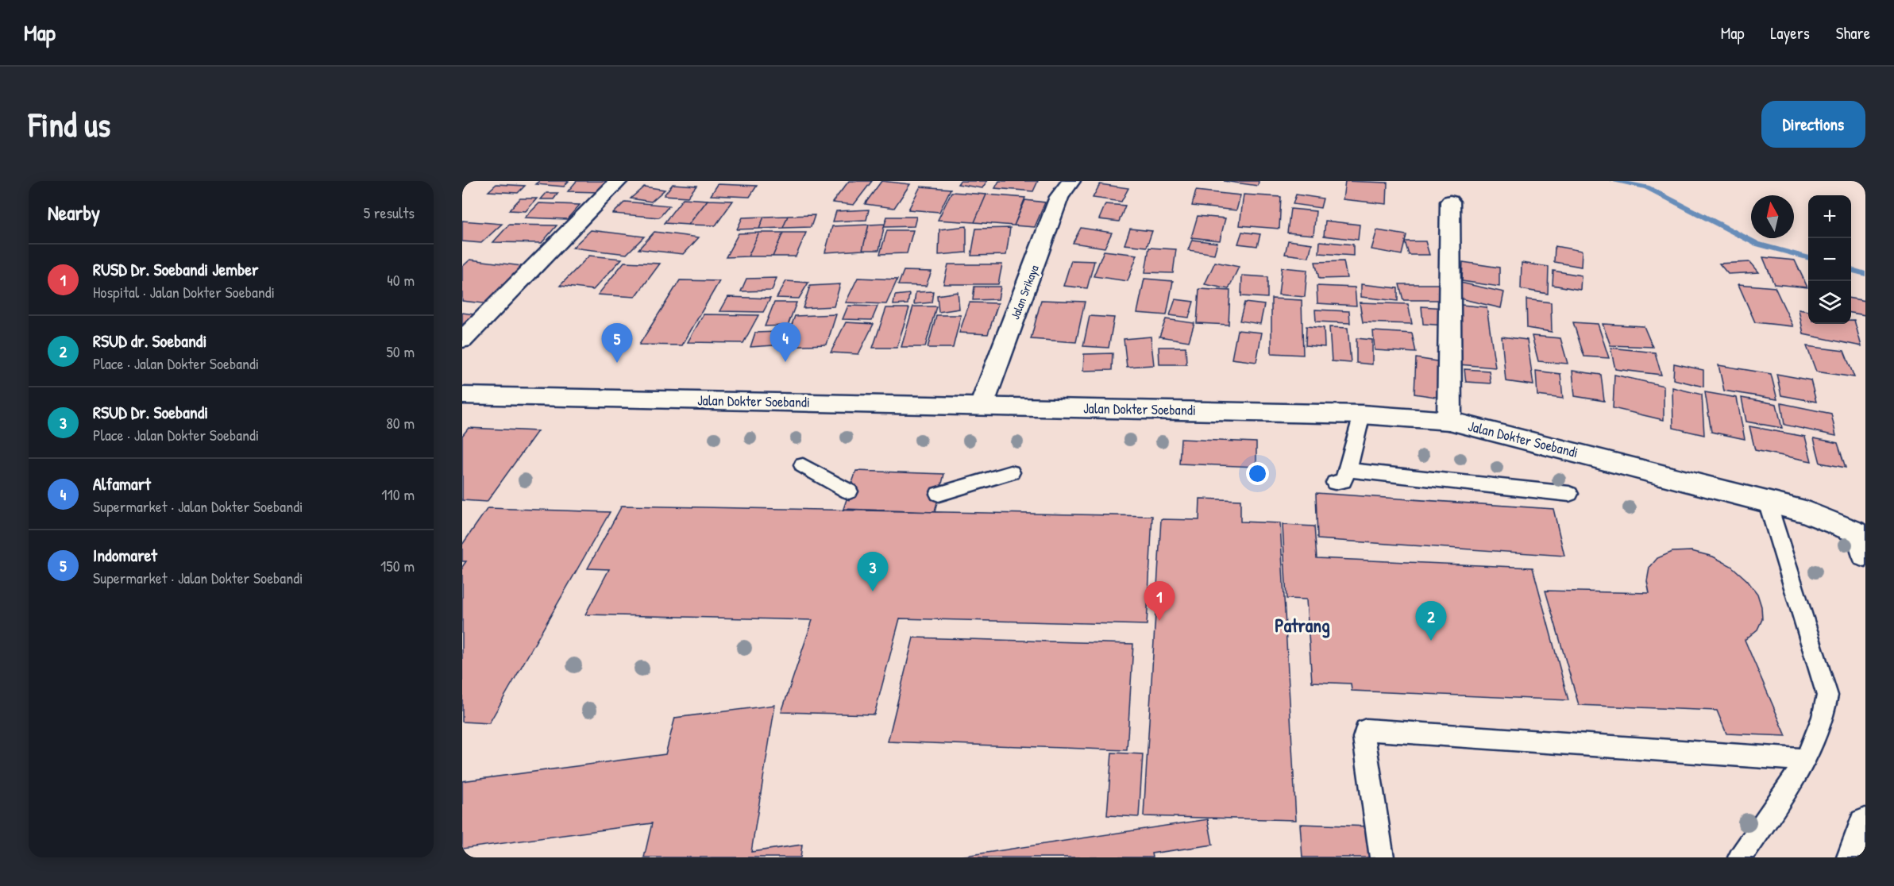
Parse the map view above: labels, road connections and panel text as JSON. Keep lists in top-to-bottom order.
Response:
{
  "streets": {
    "main road": ["Jalan Srikaya", "Jalan Dokter Soebandi"]
  },
  "crossings": [
    ["Jalan Srikaya", "Jalan Dokter Soebandi"]
  ],
  "districts": ["Patrang"],
  "north": "top",
  "page": {
    "header": "Map",
    "nav": ["Map", "Layers", "Share"],
    "buttons": "Directions",
    "title": "Find us",
    "heading": ["Nearby", "5 results"],
    "map_buttons": ["+", "−"],
    "list": [
      {
        "mark": "1",
        "name": "RUSD Dr. Soebandi Jember",
        "note": "Hospital · Jalan Dokter Soebandi",
        "value": "40 m"
      },
      {
        "mark": "2",
        "name": "RSUD dr. Soebandi",
        "note": "Place · Jalan Dokter Soebandi",
        "value": "50 m"
      },
      {
        "mark": "3",
        "name": "RSUD Dr. Soebandi",
        "note": "Place · Jalan Dokter Soebandi",
        "value": "80 m"
      },
      {
        "mark": "4",
        "name": "Alfamart",
        "note": "Supermarket · Jalan Dokter Soebandi",
        "value": "110 m"
      },
      {
        "mark": "5",
        "name": "Indomaret",
        "note": "Supermarket · Jalan Dokter Soebandi",
        "value": "150 m"
      }
    ],
    "pins": [
      "4",
      "5",
      "3",
      "1",
      "2"
    ]
  }
}
